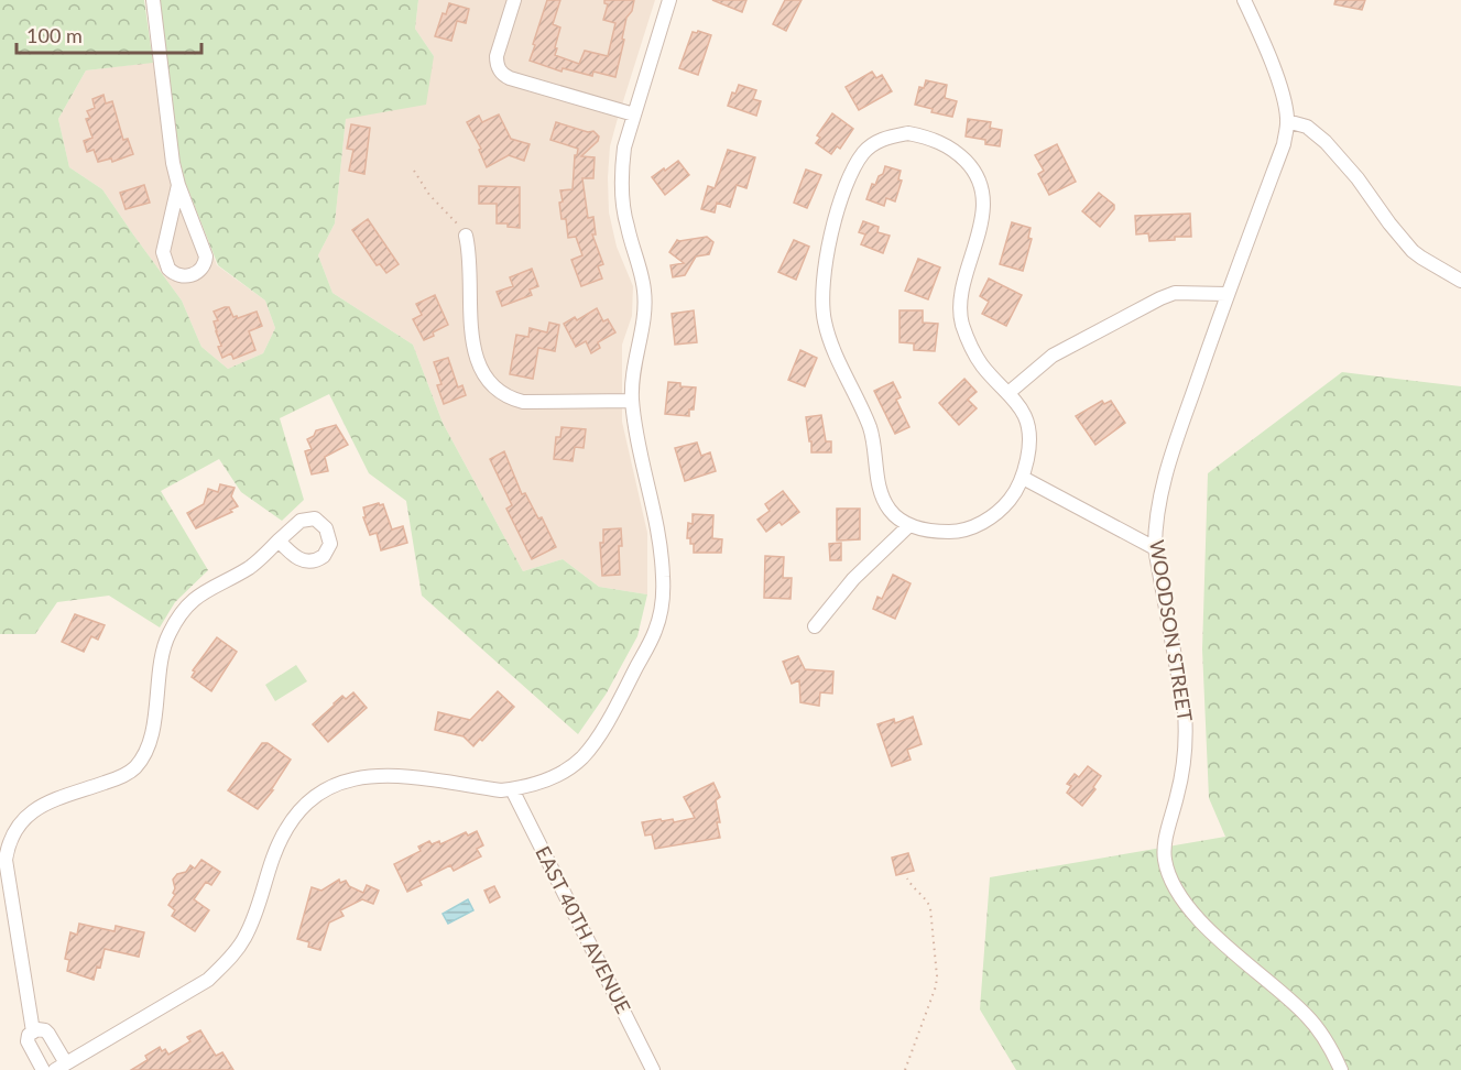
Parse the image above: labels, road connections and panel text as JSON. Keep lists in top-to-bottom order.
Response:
{
  "streets": {
    "street": ["WOODSON STREET", "EAST 40TH AVENUE"]
  },
  "scale_bar": "100 m"
}
